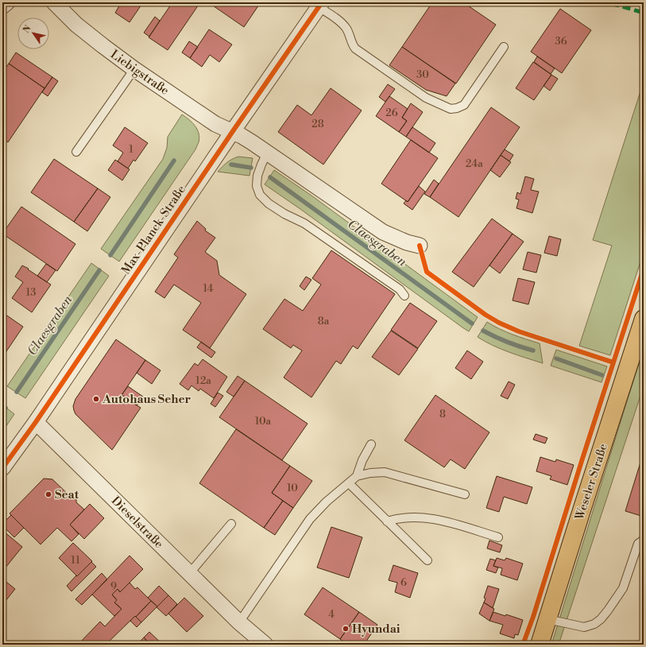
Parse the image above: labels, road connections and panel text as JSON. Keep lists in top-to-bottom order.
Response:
{
  "streets": {
    "main road": ["Weseler Straße"],
    "street": ["Liebigstraße", "Max-Planck-Straße", "Dieselstraße"]
  },
  "crossings": [
    ["Liebigstraße", "Max-Planck-Straße"],
    ["Max-Planck-Straße", "Dieselstraße"]
  ],
  "water": ["Claesgraben"],
  "places": ["Autohaus Seher", "Seat", "Hyundai"],
  "house_numbers": [
    "36",
    "30",
    "26",
    "28",
    "1",
    "24a",
    "14",
    "13",
    "8a",
    "12a",
    "8",
    "10a",
    "10",
    "11",
    "6",
    "9",
    "4"
  ],
  "north": "top left"
}
